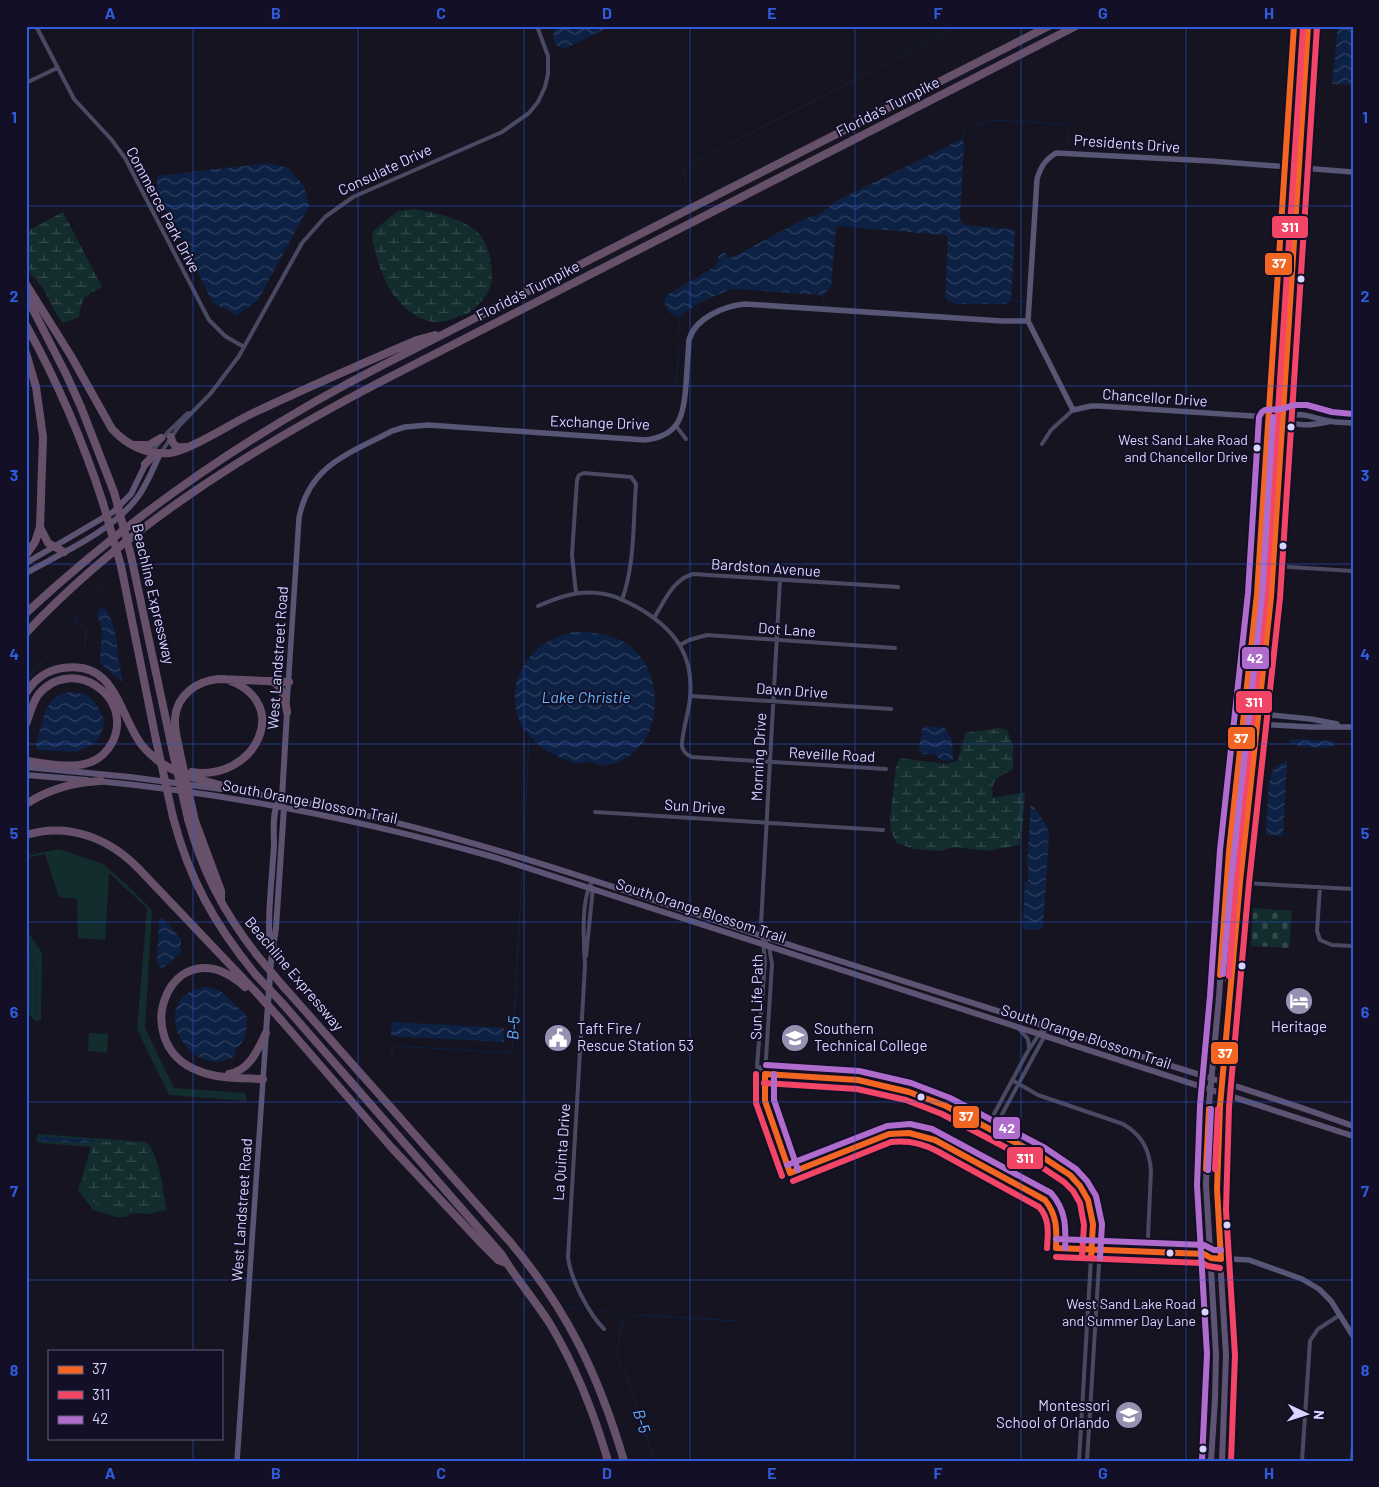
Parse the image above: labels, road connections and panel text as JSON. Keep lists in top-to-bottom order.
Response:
{
  "streets": {
    "highway": ["Florida's Turnpike", "Beachline Expressway"],
    "main road": ["Consulate Drive", "West Landstreet Road", "South Orange Blossom Trail"],
    "street": [
      "Presidents Drive",
      "Commerce Park Drive",
      "Chancellor Drive",
      "Exchange Drive",
      "Bardston Avenue",
      "Dot Lane",
      "Dawn Drive",
      "Reveille Road",
      "Morning Drive",
      "Sun Drive",
      "Sun Life Path",
      "La Quinta Drive"
    ]
  },
  "crossings": [
    ["Consulate Drive", "Commerce Park Drive"],
    ["Exchange Drive", "West Landstreet Road"],
    ["Bardston Avenue", "Morning Drive"],
    ["Dot Lane", "Morning Drive"],
    ["West Landstreet Road", "South Orange Blossom Trail"],
    ["Dawn Drive", "Reveille Road"],
    ["Dawn Drive", "Morning Drive"],
    ["Reveille Road", "Morning Drive"],
    ["Morning Drive", "South Orange Blossom Trail"],
    ["Morning Drive", "Sun Drive"],
    ["Morning Drive", "Sun Life Path"],
    ["South Orange Blossom Trail", "Sun Life Path"],
    ["South Orange Blossom Trail", "La Quinta Drive"]
  ],
  "water": ["Lake Christie", "B-5"],
  "places": {
    "other": ["West Sand Lake Road and Chancellor Drive", "West Sand Lake Road and Summer Day Lane"],
    "hotel": ["Heritage"],
    "public building": ["Taft Fire / Rescue Station 53"],
    "school or university": ["Southern Technical College", "Montessori School of Orlando"]
  },
  "lines": ["transit line 37", "transit line 311", "transit line 42"],
  "legend": ["37", "311", "42"],
  "north": "right",
  "grid": {
    "columns": [
      "A",
      "B",
      "C",
      "D",
      "E",
      "F",
      "G",
      "H"
    ],
    "rows": [
      "1",
      "2",
      "3",
      "4",
      "5",
      "6",
      "7",
      "8"
    ]
  }
}
